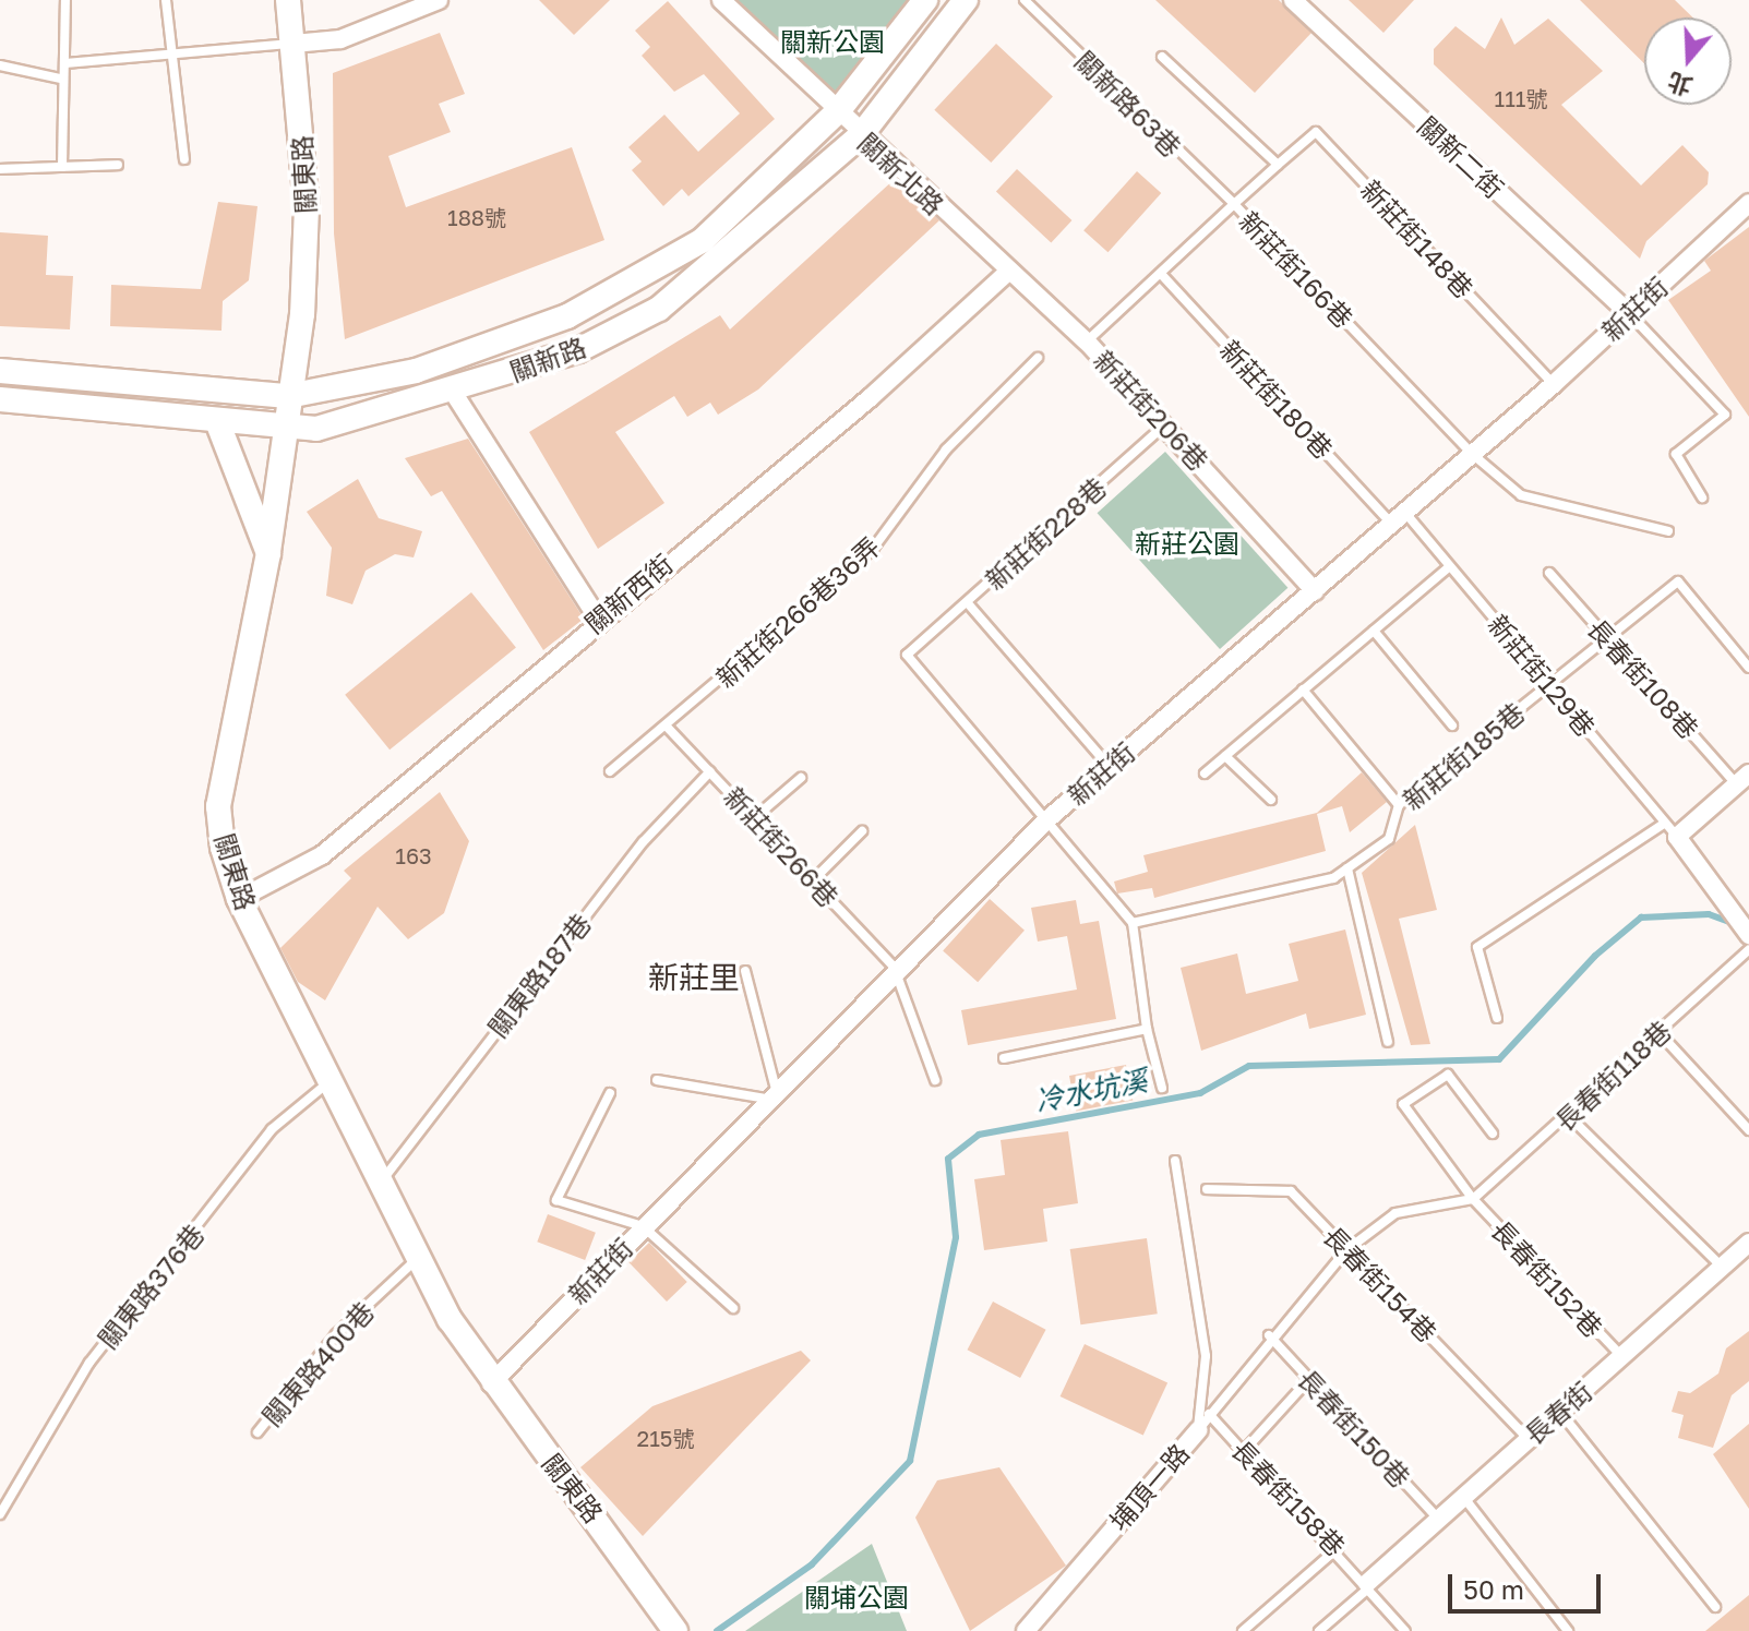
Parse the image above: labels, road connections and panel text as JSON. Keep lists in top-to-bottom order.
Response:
{
  "streets": {
    "street": [
      "關新二街",
      "關新北路",
      "關東路",
      "新莊街",
      "關新路",
      "新莊街206巷",
      "關新西街",
      "長春街",
      "埔頂一路"
    ],
    "lane": [
      "關新路63巷",
      "新莊街148巷",
      "新莊街166巷",
      "新莊街180巷",
      "新莊街228巷",
      "新莊街266巷36弄",
      "新莊街129巷",
      "長春街108巷",
      "新莊街185巷",
      "新莊街266巷",
      "關東路187巷",
      "長春街118巷",
      "長春街152巷",
      "長春街154巷",
      "關東路376巷",
      "關東路400巷",
      "長春街150巷",
      "長春街158巷"
    ]
  },
  "crossings": [
    ["關新路63巷", "新莊街166巷"],
    ["關新路63巷", "新莊街206巷"],
    ["關新二街", "新莊街"],
    ["關新北路", "關新路"],
    ["關新北路", "新莊街206巷"],
    ["關新北路", "關新西街"],
    ["關東路", "新莊街"],
    ["關東路", "關新路"],
    ["關東路", "關新西街"],
    ["關東路", "關東路187巷"],
    ["關東路", "關東路376巷"],
    ["關東路", "關東路400巷"],
    ["新莊街148巷", "新莊街166巷"],
    ["新莊街148巷", "新莊街"],
    ["新莊街166巷", "新莊街"],
    ["新莊街166巷", "新莊街206巷"],
    ["新莊街", "新莊街180巷"],
    ["新莊街", "新莊街206巷"],
    ["新莊街", "新莊街228巷"],
    ["新莊街", "新莊街129巷"],
    ["新莊街", "新莊街266巷"],
    ["新莊街180巷", "新莊街206巷"],
    ["新莊街180巷", "新莊街129巷"],
    ["新莊街206巷", "新莊街228巷"],
    ["新莊街266巷36弄", "新莊街266巷"],
    ["新莊街129巷", "新莊街185巷"],
    ["長春街108巷", "新莊街185巷"],
    ["新莊街266巷", "關東路187巷"],
    ["長春街118巷", "長春街152巷"],
    ["長春街152巷", "長春街"],
    ["長春街154巷", "長春街"],
    ["長春街", "長春街150巷"],
    ["長春街", "長春街158巷"],
    ["埔頂一路", "長春街158巷"]
  ],
  "districts": ["新莊里"],
  "water": ["冷水坑溪"],
  "parks": ["關新公園", "新莊公園", "關埔公園"],
  "house_numbers": [
    "111號",
    "188號",
    "163",
    "215號"
  ],
  "scale_bar": "50 m",
  "north": "bottom"
}
